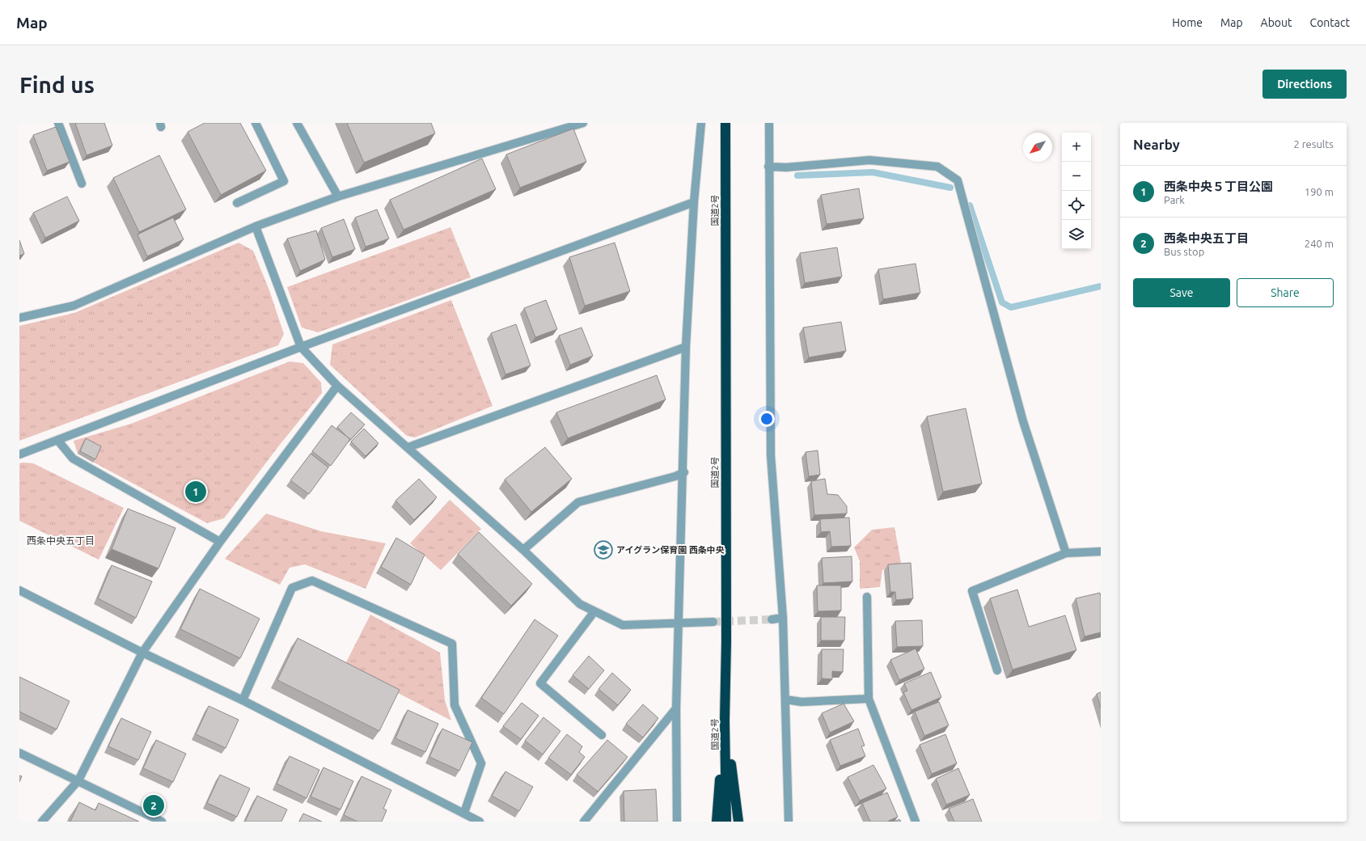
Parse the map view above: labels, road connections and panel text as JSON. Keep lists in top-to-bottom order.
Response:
{
  "streets": {
    "highway": ["国道2号"]
  },
  "districts": ["西条中央五丁目"],
  "places": {
    "school or university": ["アイグラン保育園 西条中央"]
  },
  "north": "bottom left",
  "page": {
    "header": "Map",
    "nav": [
      "Home",
      "Map",
      "About",
      "Contact"
    ],
    "buttons": [
      "Directions",
      ["Save", "Share"]
    ],
    "title": "Find us",
    "heading": ["Nearby", "2 results"],
    "map_buttons": ["+", "−"],
    "list": [
      {
        "mark": "1",
        "name": "西条中央５丁目公園",
        "note": "Park",
        "value": "190 m"
      },
      {
        "mark": "2",
        "name": "西条中央五丁目",
        "note": "Bus stop",
        "value": "240 m"
      }
    ],
    "pins": ["1", "2"]
  }
}
